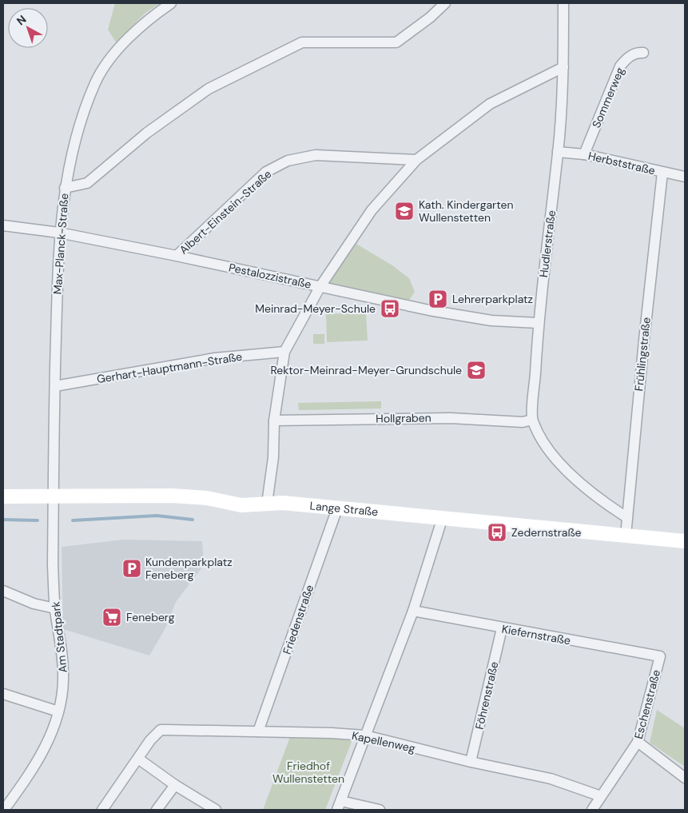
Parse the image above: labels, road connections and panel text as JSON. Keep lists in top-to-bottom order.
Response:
{
  "streets": {
    "street": [
      "Sommerweg",
      "Herbststraße",
      "Albert-Einstein-Straße",
      "Max-Planck-Straße",
      "Hudlerstraße",
      "Pestalozzistraße",
      "Frühlingstraße",
      "Gerhart-Hauptmann-Straße",
      "Hollgraben",
      "Lange Straße",
      "Friedenstraße",
      "Kiefernstraße",
      "Am Stadtpark",
      "Föhrenstraße",
      "Eschenstraße",
      "Kapellenweg"
    ]
  },
  "crossings": [
    ["Sommerweg", "Herbststraße"],
    ["Herbststraße", "Hudlerstraße"],
    ["Herbststraße", "Frühlingstraße"],
    ["Albert-Einstein-Straße", "Pestalozzistraße"],
    ["Max-Planck-Straße", "Pestalozzistraße"],
    ["Max-Planck-Straße", "Gerhart-Hauptmann-Straße"],
    ["Max-Planck-Straße", "Lange Straße"],
    ["Max-Planck-Straße", "Am Stadtpark"],
    ["Hudlerstraße", "Pestalozzistraße"],
    ["Hudlerstraße", "Hollgraben"],
    ["Frühlingstraße", "Lange Straße"],
    ["Lange Straße", "Friedenstraße"],
    ["Lange Straße", "Am Stadtpark"],
    ["Friedenstraße", "Kapellenweg"],
    ["Kiefernstraße", "Föhrenstraße"],
    ["Kiefernstraße", "Eschenstraße"],
    ["Föhrenstraße", "Kapellenweg"],
    ["Eschenstraße", "Kapellenweg"]
  ],
  "parks": ["Friedhof Wullenstetten"],
  "places": {
    "school or university": ["Kath. Kindergarten Wullenstetten", "Rektor-Meinrad-Meyer-Grundschule"],
    "parking": ["Lehrerparkplatz", "Kundenparkplatz Feneberg"],
    "bus stop": ["Meinrad-Meyer-Schule", "Zedernstraße"],
    "supermarket": ["Feneberg"]
  },
  "north": "top left"
}
